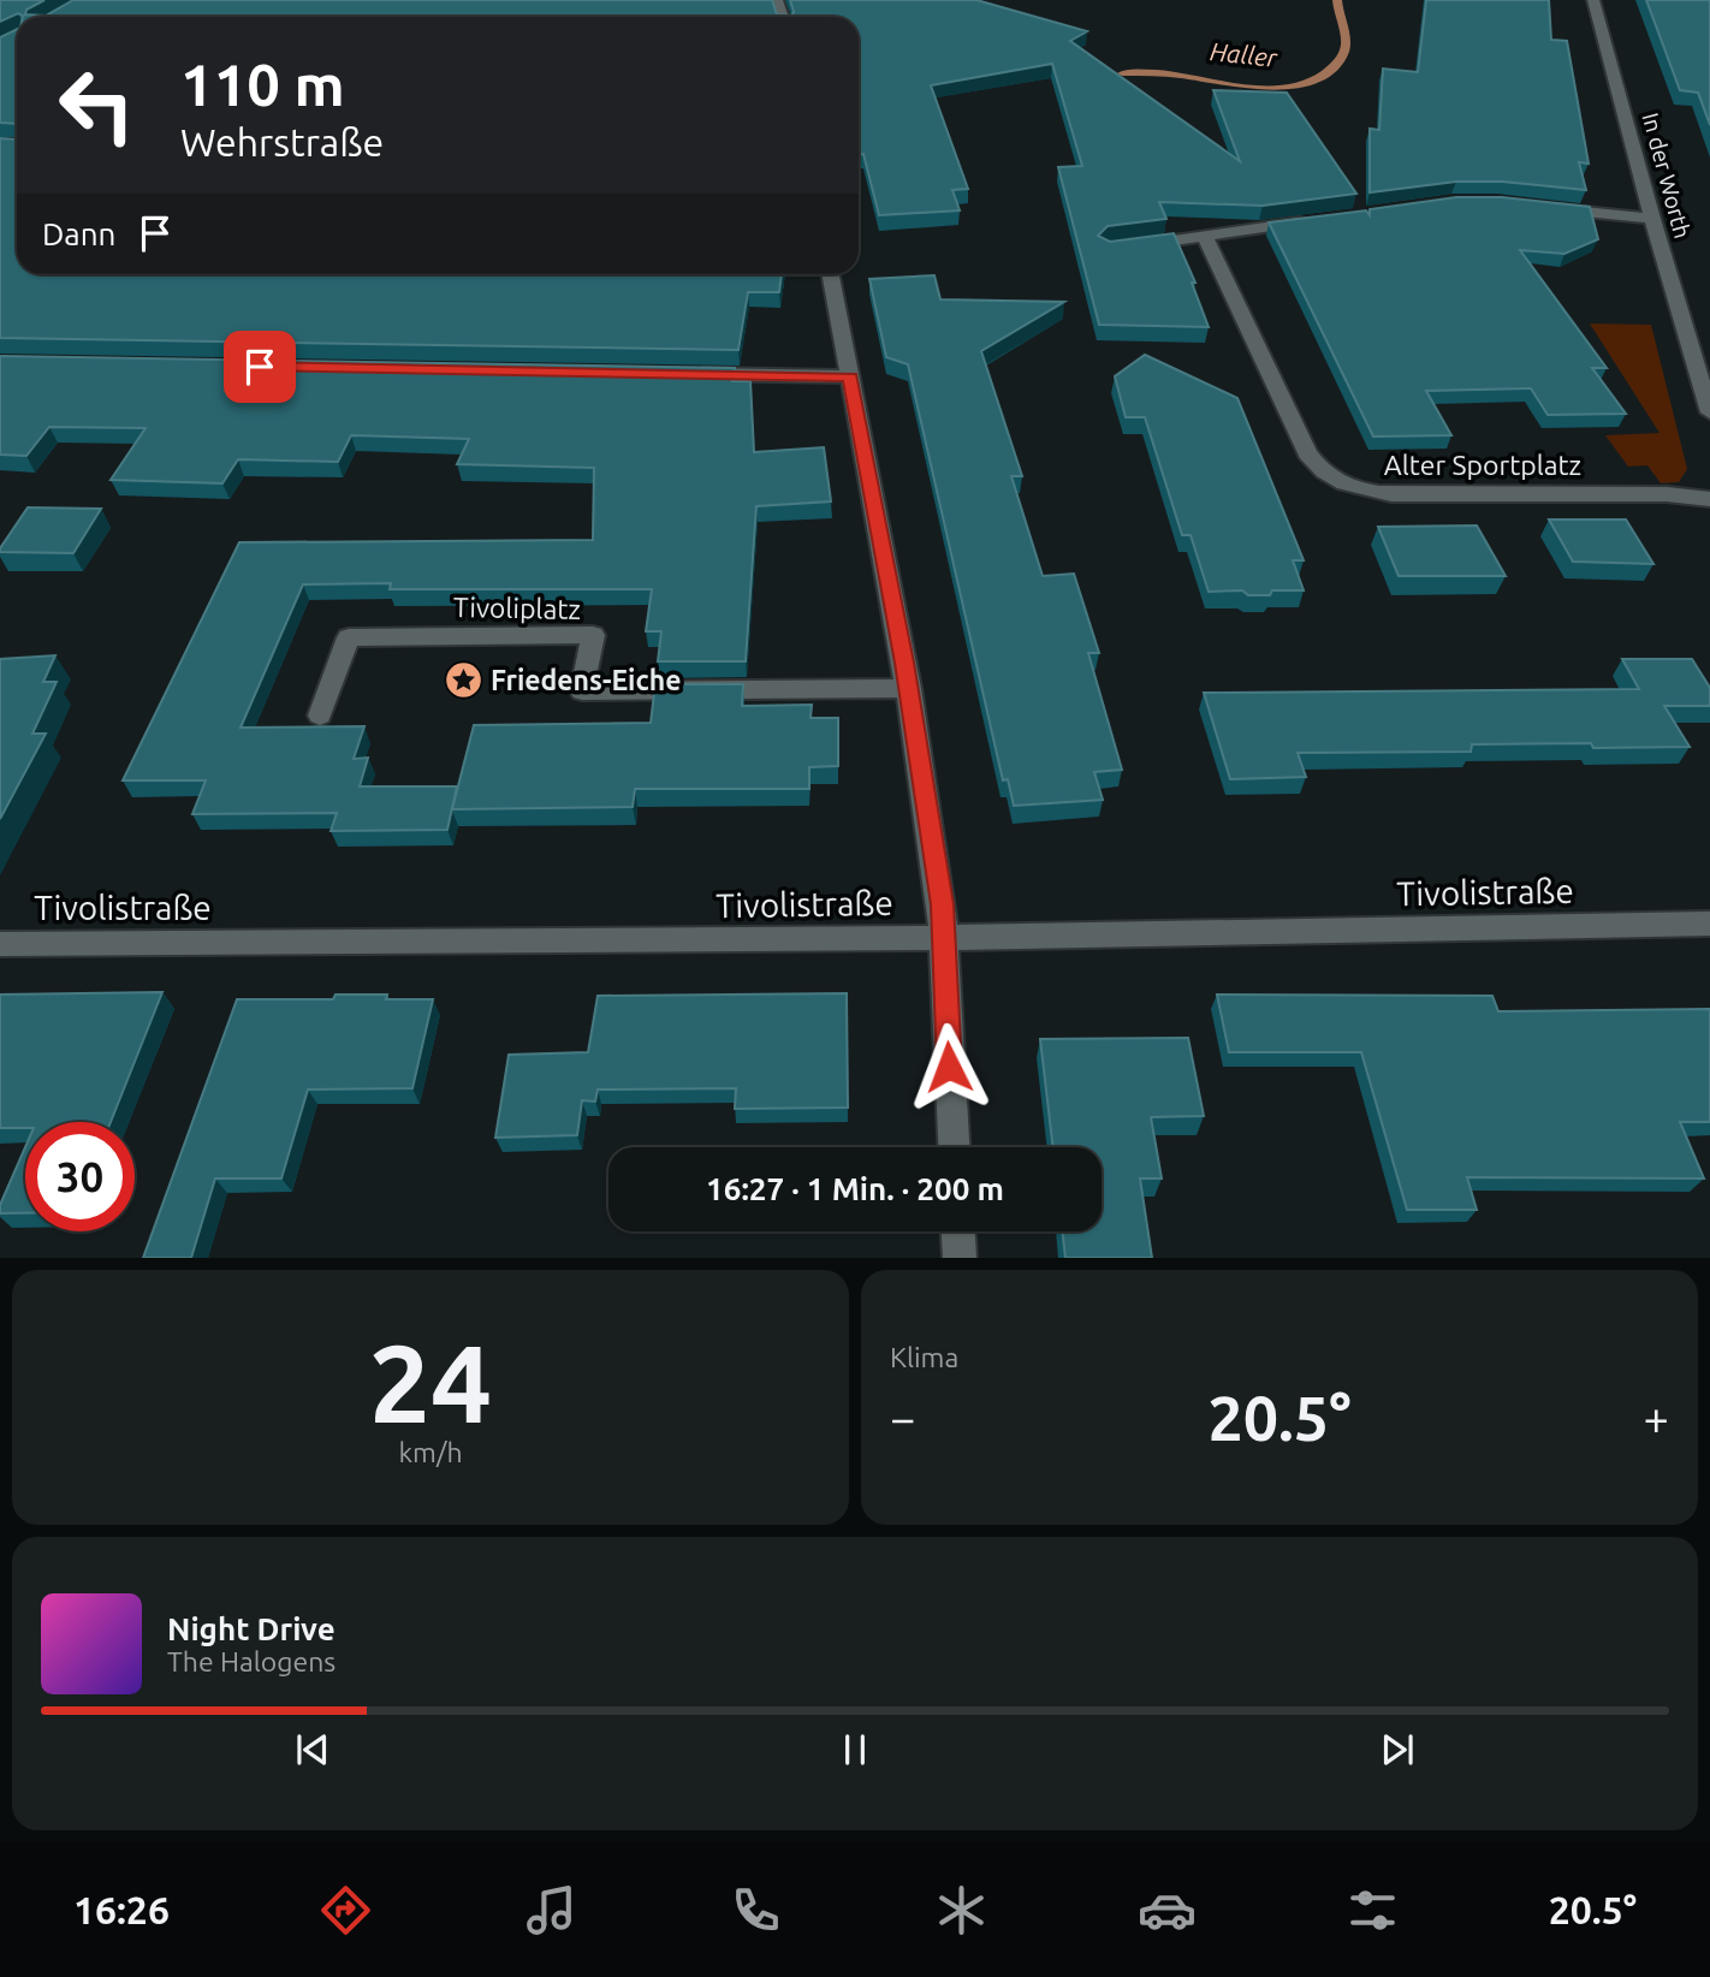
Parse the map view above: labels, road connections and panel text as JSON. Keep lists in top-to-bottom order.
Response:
{
  "streets": {
    "street": [
      "In der Worth",
      "Alter Sportplatz",
      "Tivoliplatz",
      "Tivolistraße"
    ]
  },
  "water": ["Haller"],
  "places": {
    "place": ["Friedens-Eiche"]
  },
  "page": {
    "turn": ["110 m", "Wehrstraße"],
    "then": "Dann",
    "limit": "30",
    "trip": "16:27 · 1 Min. · 200 m",
    "tile": [
      ["24", "km/h"],
      "Klima"
    ],
    "heat": ["−", "20.5°", "+"],
    "song": ["Night Drive", "The Halogens"],
    "tabs": ["16:26", "20.5°"]
  }
}
